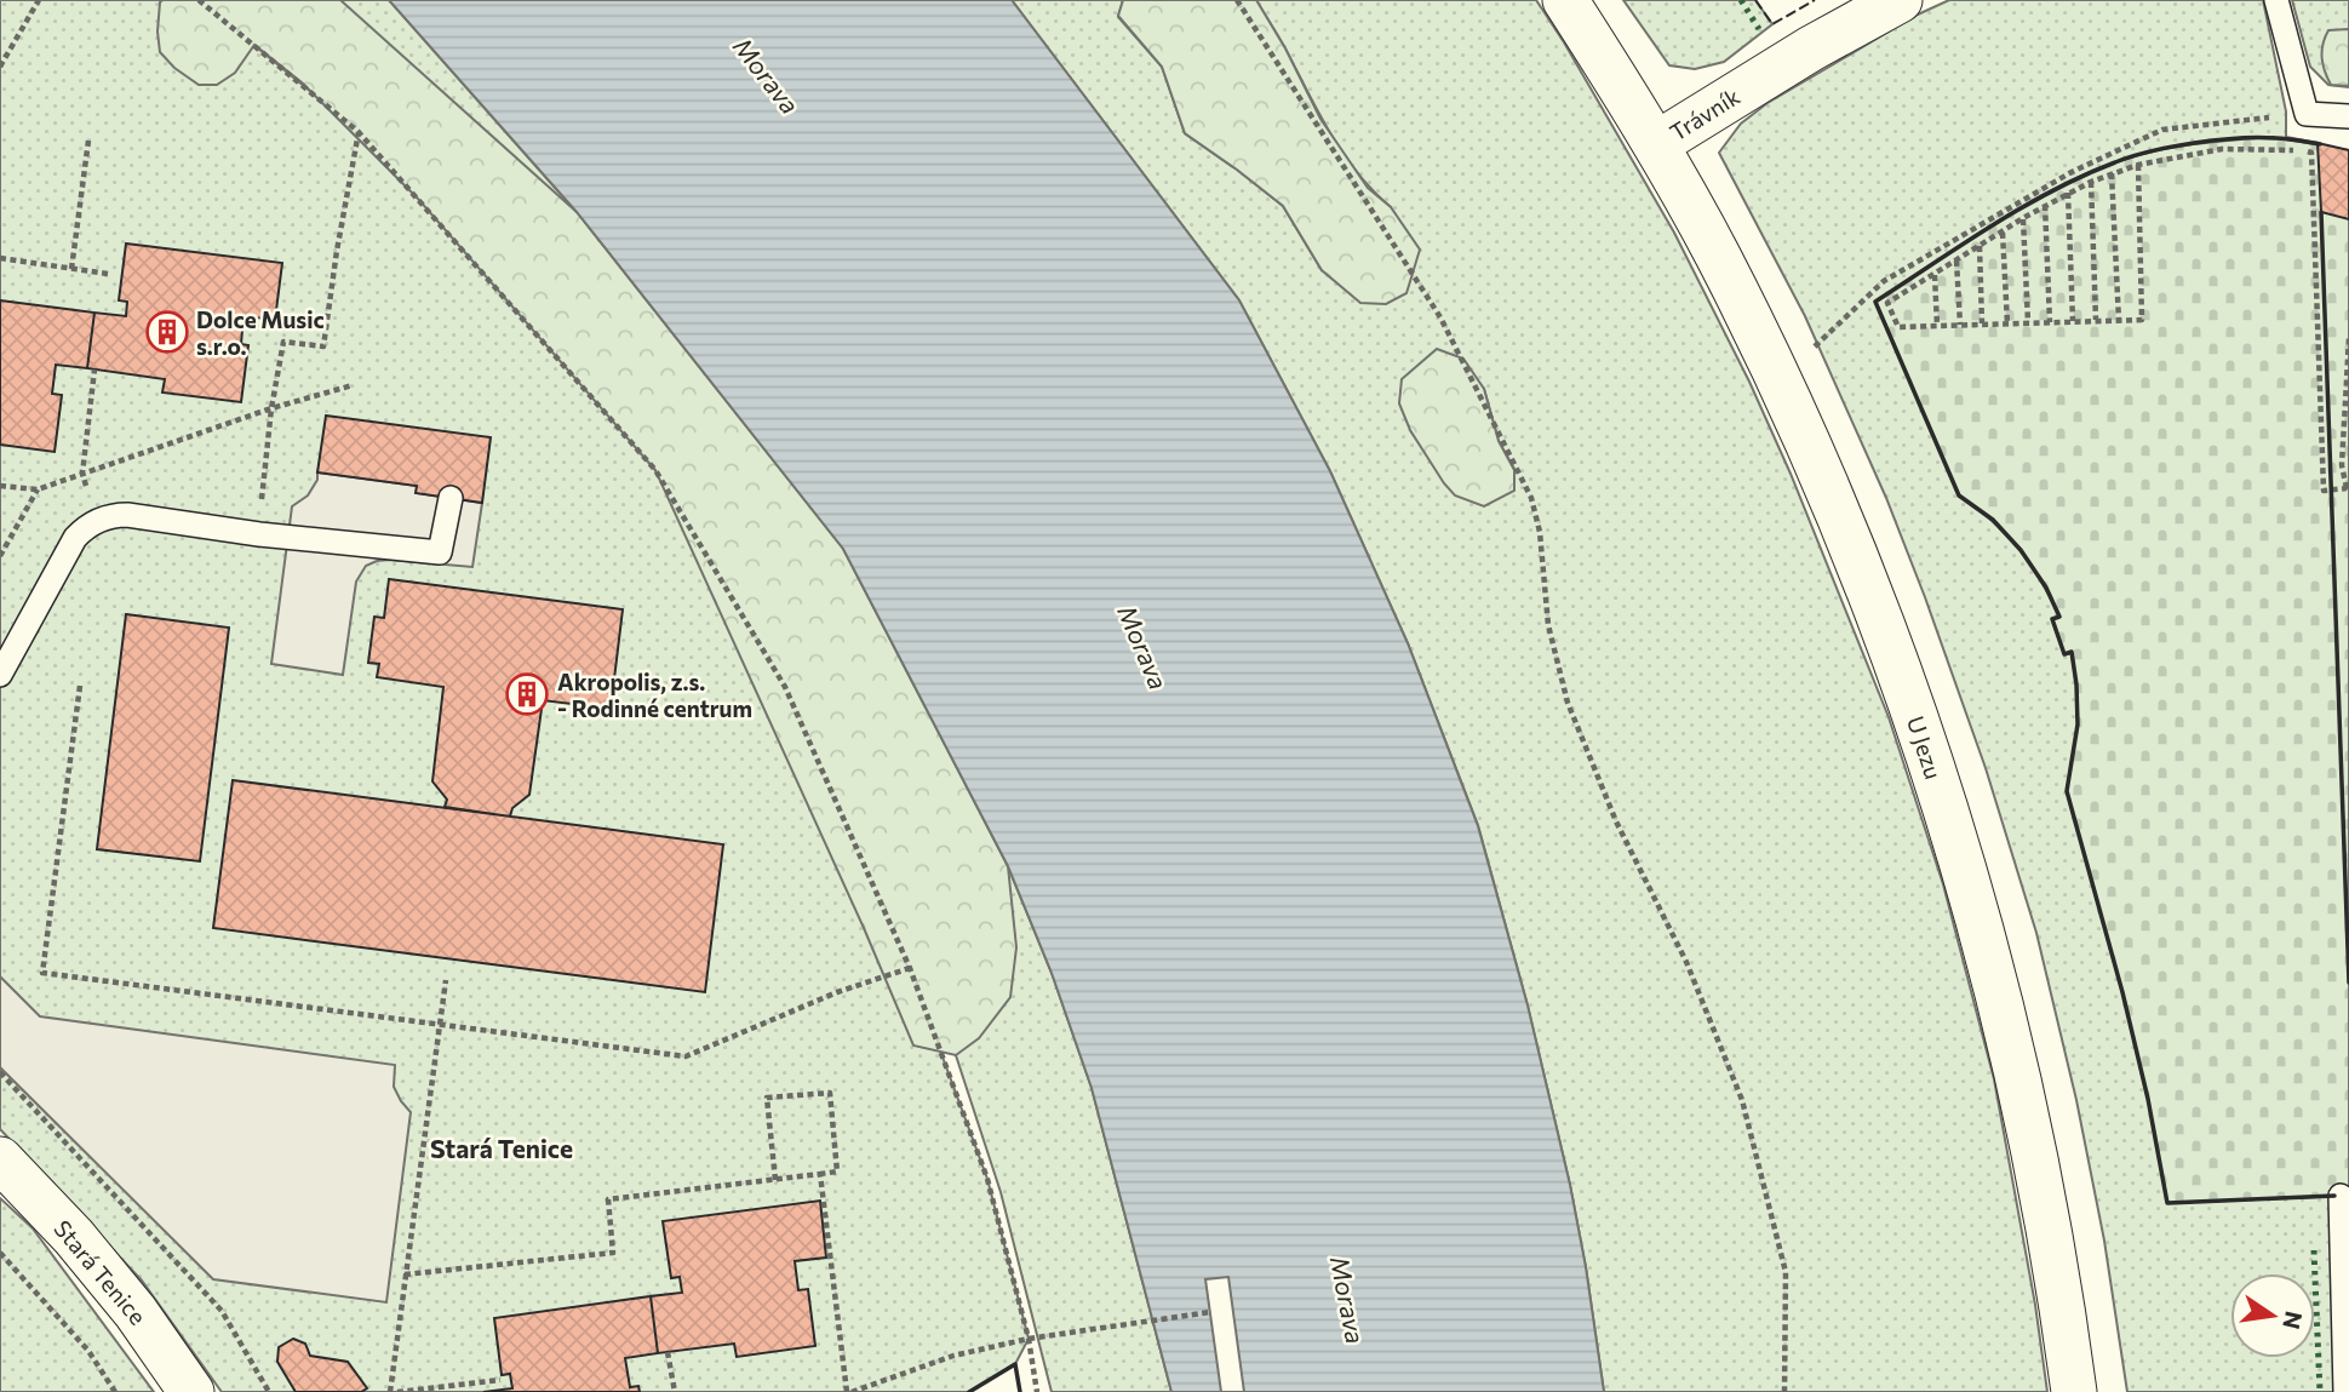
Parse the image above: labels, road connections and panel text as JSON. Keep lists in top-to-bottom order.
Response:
{
  "streets": {
    "street": ["Trávník", "U Jezu", "Stará Tenice"]
  },
  "crossings": [
    ["Trávník", "U Jezu"]
  ],
  "districts": ["Stará Tenice"],
  "water": ["Morava"],
  "places": {
    "building": ["Dolce Music s.r.o.", "Akropolis, z.s. - Rodinné centrum"]
  },
  "north": "right"
}
